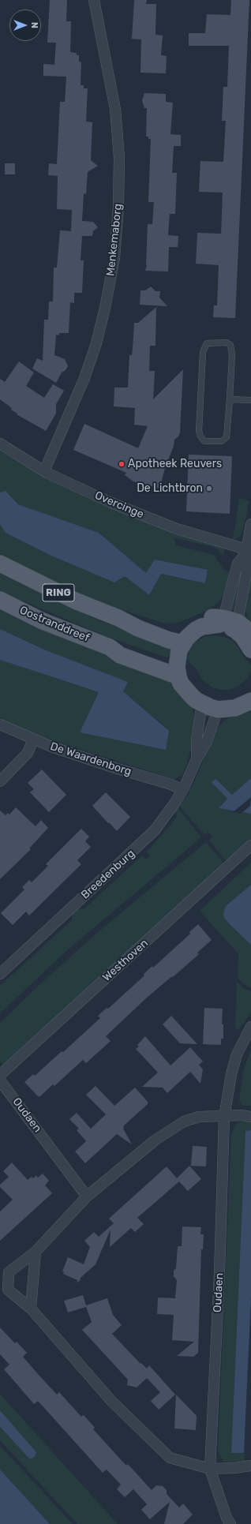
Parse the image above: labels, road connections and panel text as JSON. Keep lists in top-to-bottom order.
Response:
{
  "streets": {
    "main road": ["RING", "Oostranddreef"],
    "street": [
      "Menkemaborg",
      "Overcinge",
      "De Waardenborg",
      "Breedenburg",
      "Westhoven",
      "Oudaen"
    ]
  },
  "crossings": [
    ["Menkemaborg", "Overcinge"],
    ["Oostranddreef", "Breedenburg"],
    ["De Waardenborg", "Breedenburg"]
  ],
  "places": ["Apotheek Reuvers", "De Lichtbron"],
  "north": "right"
}
